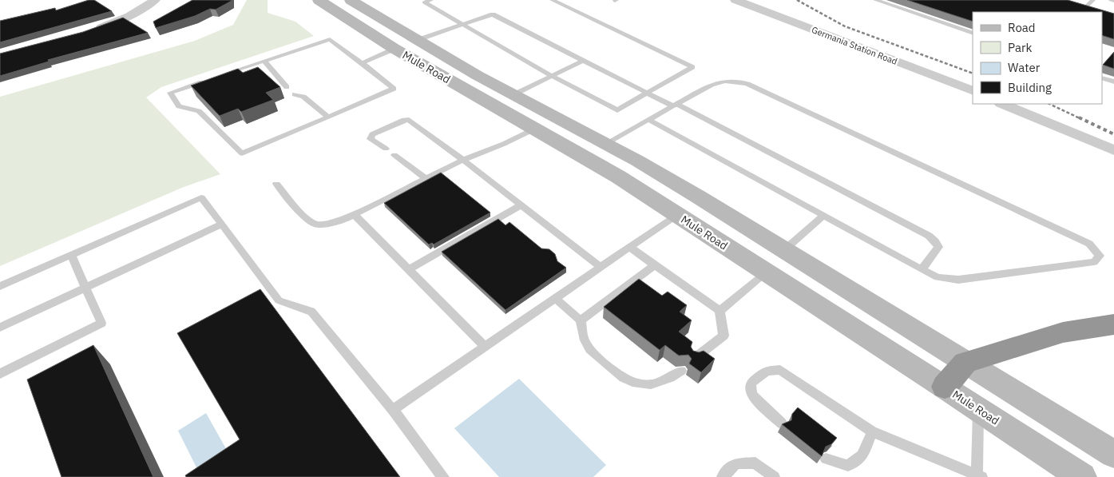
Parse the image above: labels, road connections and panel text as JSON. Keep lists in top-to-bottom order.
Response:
{
  "streets": {
    "main road": ["Mule Road"],
    "street": ["Germania Station Road"]
  },
  "legend": [
    "Road",
    "Park",
    "Water",
    "Building"
  ]
}
